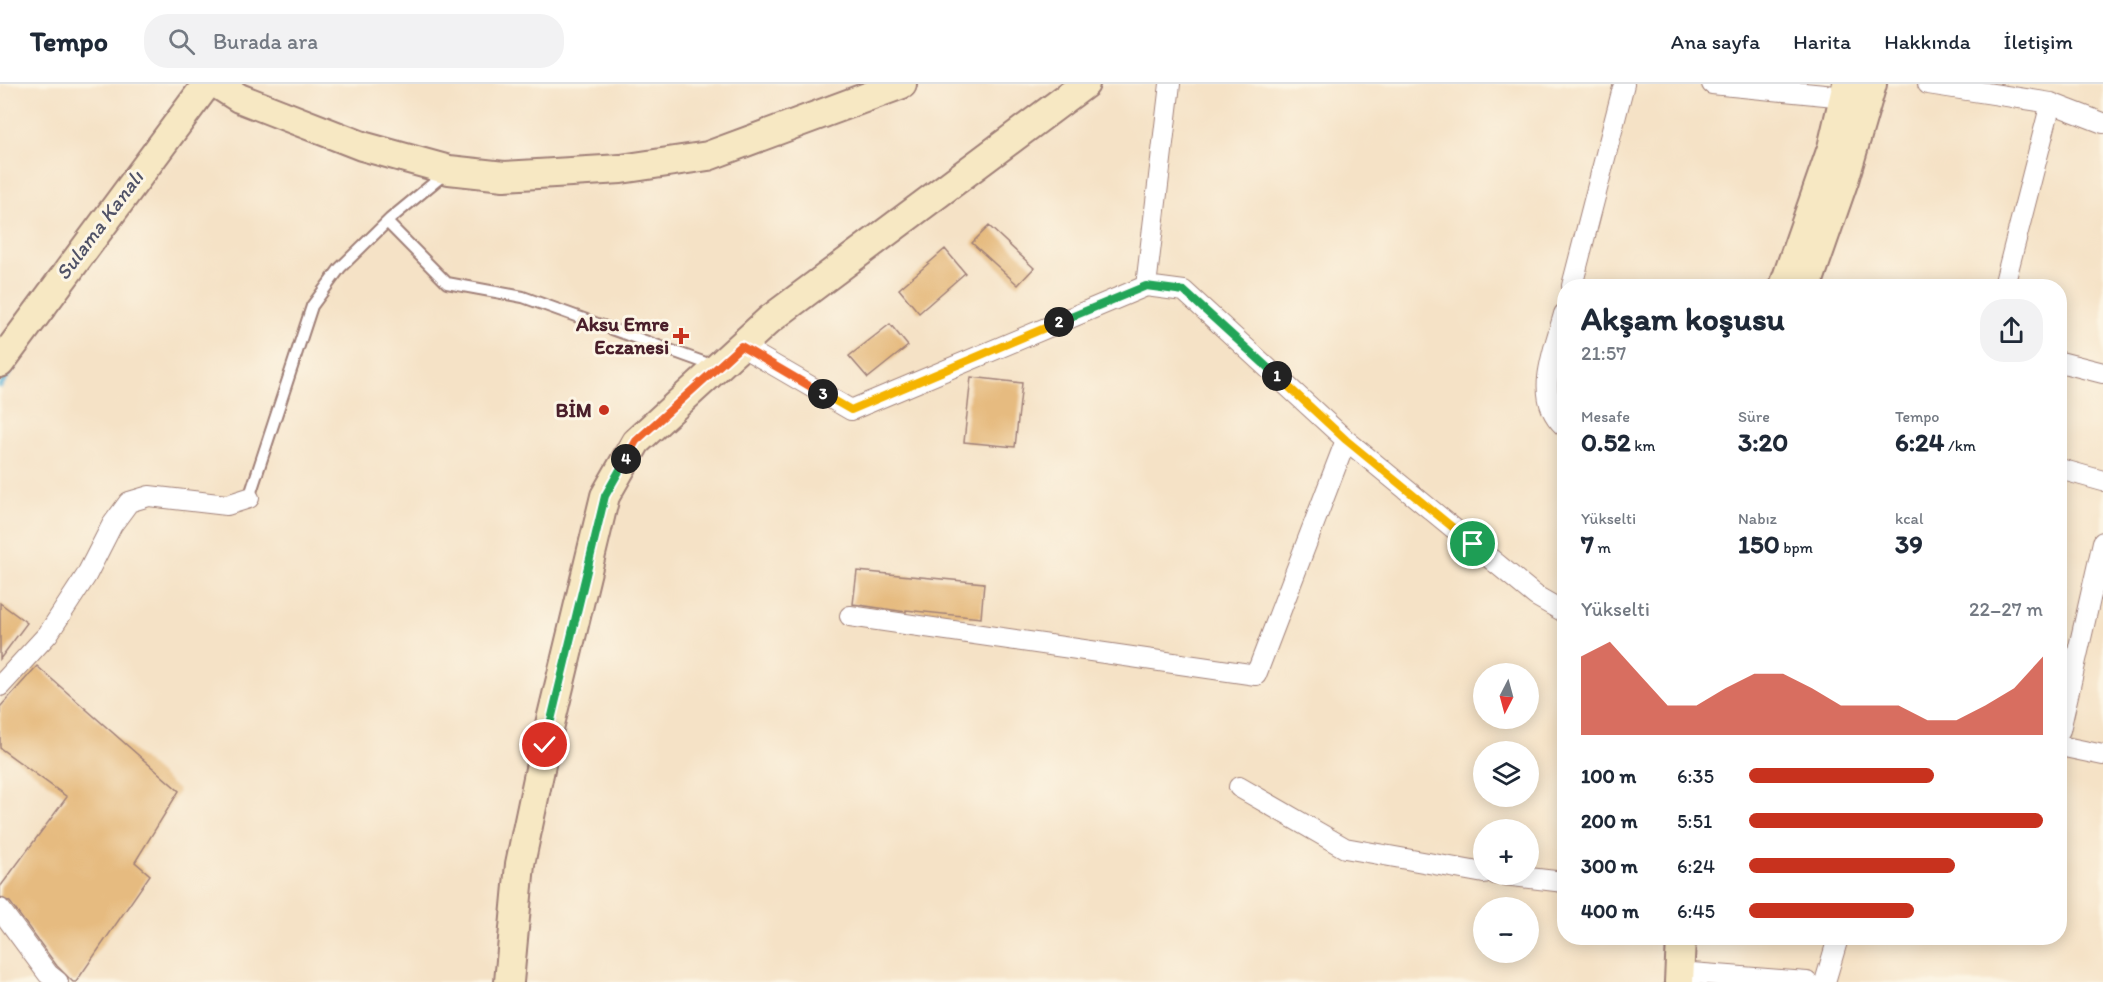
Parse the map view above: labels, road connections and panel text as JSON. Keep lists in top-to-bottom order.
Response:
{
  "water": ["Sulama Kanalı"],
  "places": {
    "health": ["Aksu Emre Eczanesi"],
    "other": ["BİM"]
  },
  "north": "bottom",
  "page": {
    "header": "Tempo",
    "search": "Burada ara",
    "nav": [
      "Ana sayfa",
      "Harita",
      "Hakkında",
      "İletişim"
    ],
    "heading": ["Akşam koşusu", "21:57"],
    "pins": [
      "2",
      "1",
      "3",
      "4"
    ],
    "stats": [
      ["Mesafe", "0.52 km"],
      ["Süre", "3:20"],
      ["Tempo", "6:24 /km"],
      ["Yükselti", "7 m"],
      ["Nabız", "150 bpm"],
      ["kcal", "39"]
    ],
    "chart": ["Yükselti", "22–27 m"],
    "map_buttons": ["+", "−"],
    "list": [
      {
        "name": "100 m",
        "note": "6:35"
      },
      {
        "name": "200 m",
        "note": "5:51"
      },
      {
        "name": "300 m",
        "note": "6:24"
      },
      {
        "name": "400 m",
        "note": "6:45"
      }
    ]
  }
}
